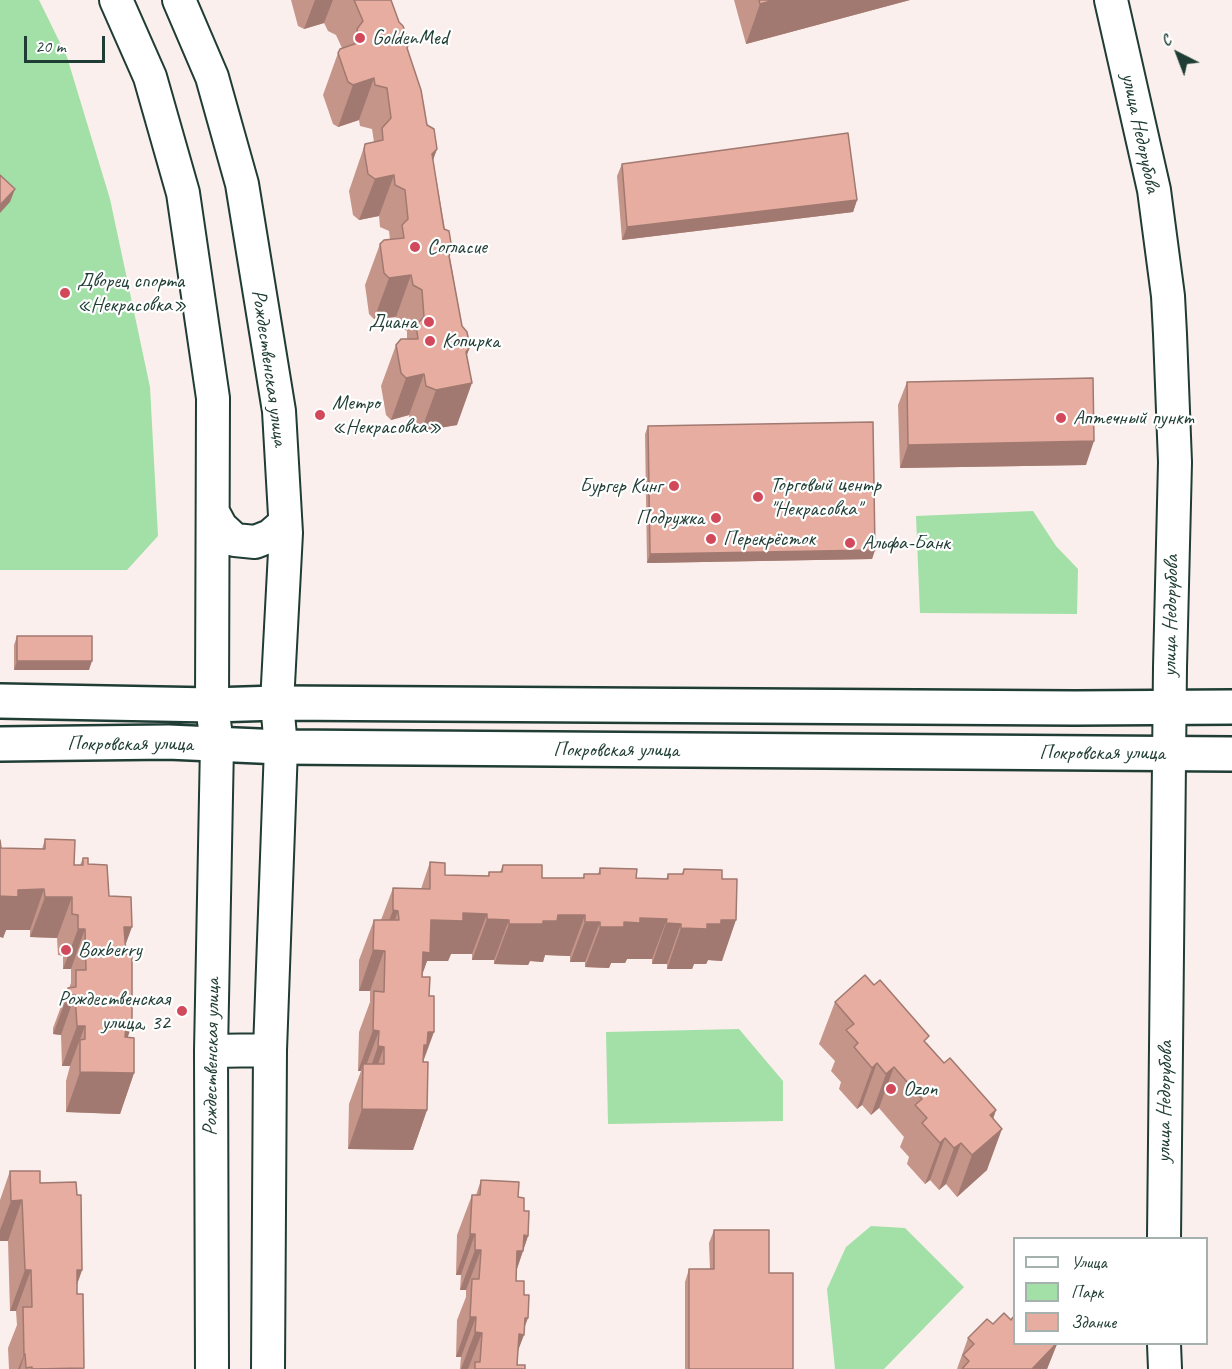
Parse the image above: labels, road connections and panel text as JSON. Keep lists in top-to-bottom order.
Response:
{
  "streets": {
    "main road": ["Покровская улица"],
    "street": ["улица Недорубова", "Рождественская улица"]
  },
  "crossings": [
    ["улица Недорубова", "Покровская улица"],
    ["Рождественская улица", "Покровская улица"]
  ],
  "places": [
    "GoldenMed",
    "Согласие",
    "Дворец спорта «Некрасовка»",
    "Диана",
    "Копирка",
    "Метро «Некрасовка»",
    "Аптечный пункт",
    "Бургер Кинг",
    "Торговый центр \"Некрасовка\"",
    "Подружка",
    "Перекрёсток",
    "Альфа-Банк",
    "Boxberry",
    "Рождественская улица, 32",
    "Ozon"
  ],
  "legend": ["Улица", "Парк", "Здание"],
  "scale_bar": "20 m",
  "north": "top left"
}
